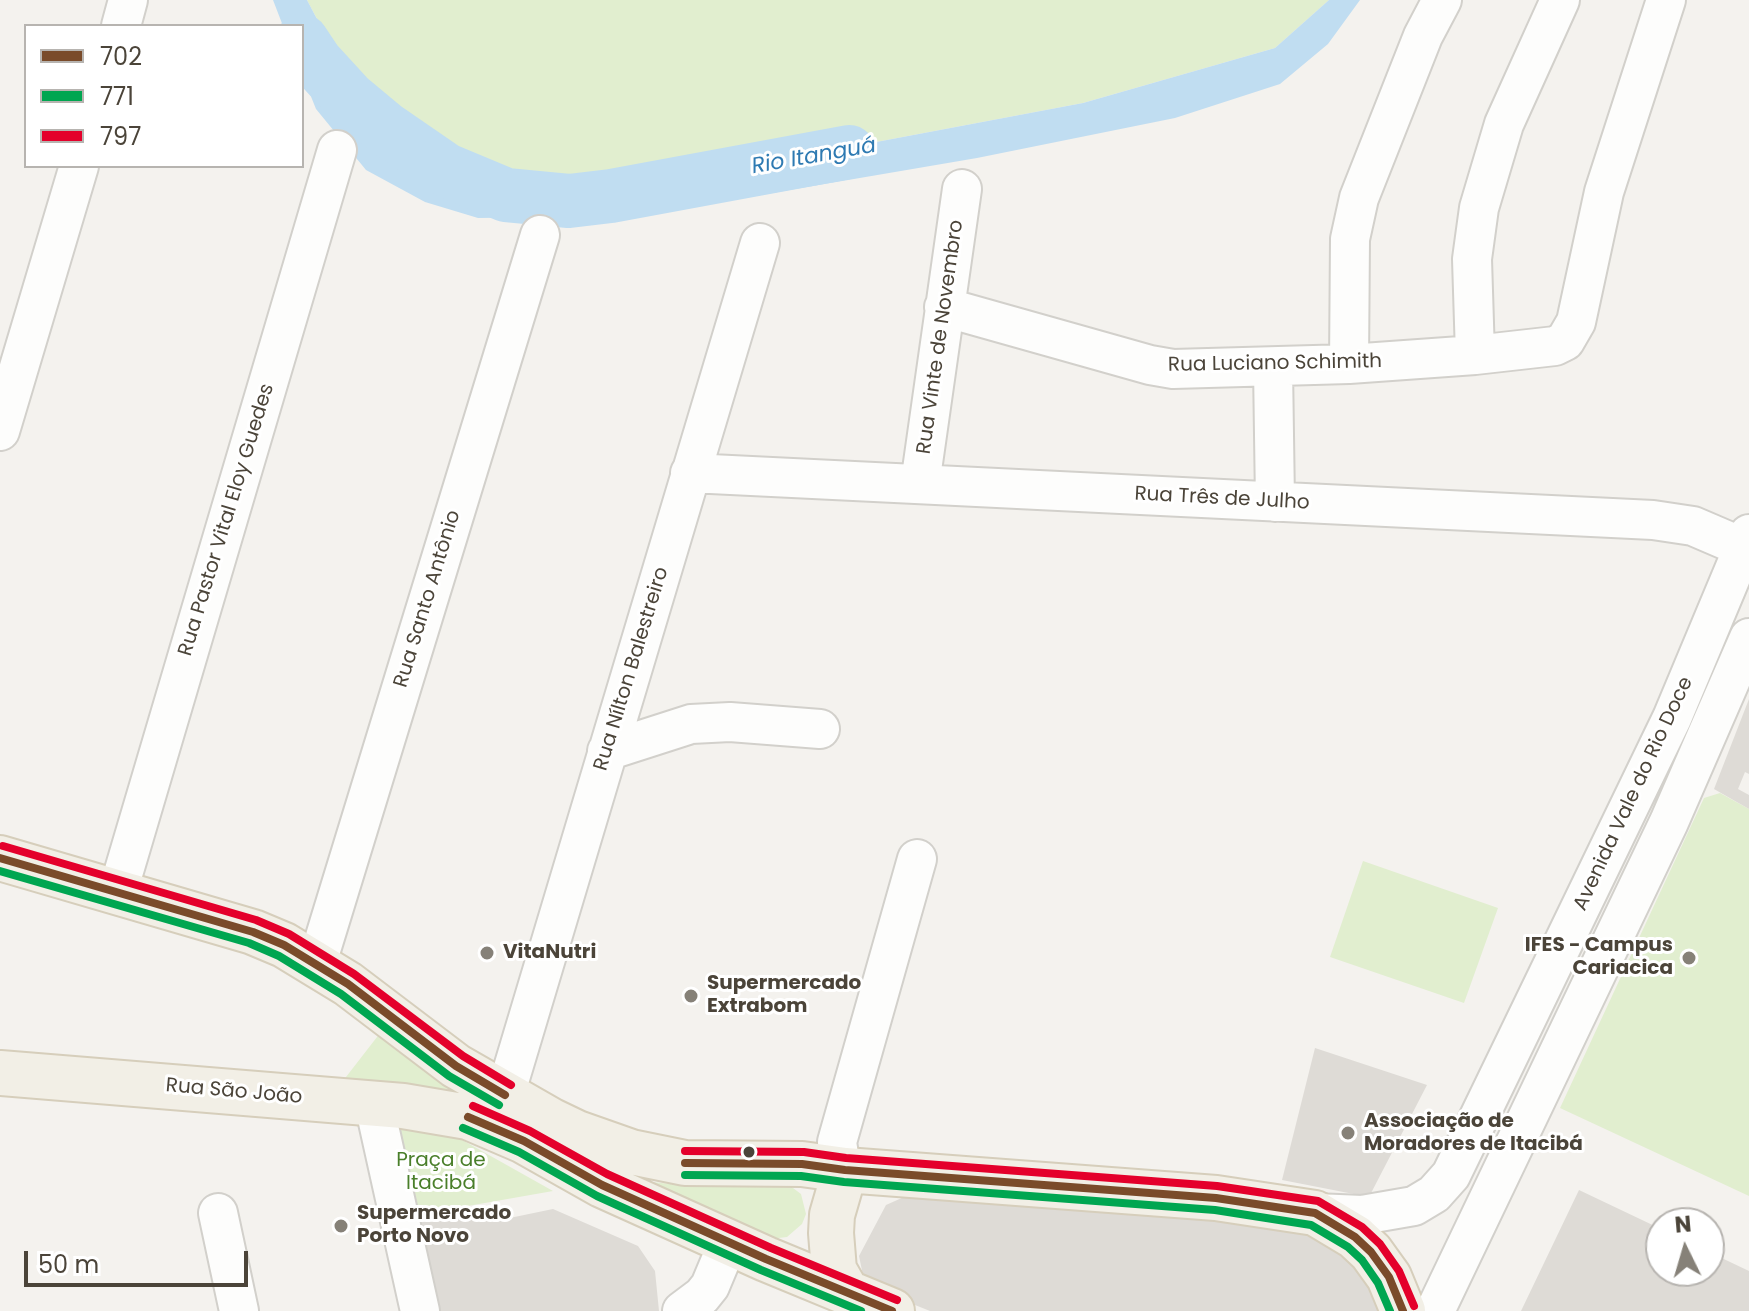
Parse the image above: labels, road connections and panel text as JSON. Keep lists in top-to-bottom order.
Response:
{
  "streets": {
    "main road": ["Avenida Vale do Rio Doce", "Rua São João"],
    "street": [
      "Rua Vinte de Novembro",
      "Rua Luciano Schimith",
      "Rua Três de Julho",
      "Rua Pastor Vital Eloy Guedes",
      "Rua Santo Antônio",
      "Rua Nílton Balestreiro"
    ]
  },
  "crossings": [
    ["Rua Vinte de Novembro", "Rua Luciano Schimith"],
    ["Rua Vinte de Novembro", "Rua Três de Julho"],
    ["Rua Três de Julho", "Rua Nílton Balestreiro"],
    ["Rua Três de Julho", "Avenida Vale do Rio Doce"],
    ["Rua Pastor Vital Eloy Guedes", "Avenida Vale do Rio Doce"],
    ["Rua Santo Antônio", "Avenida Vale do Rio Doce"],
    ["Rua Nílton Balestreiro", "Avenida Vale do Rio Doce"]
  ],
  "water": ["Rio Itanguá"],
  "parks": ["Praça de Itacibá"],
  "places": [
    "VitaNutri",
    "IFES - Campus Cariacica",
    "Supermercado Extrabom",
    "Associação de Moradores de Itacibá",
    "Supermercado Porto Novo"
  ],
  "lines": ["transit line 797", "transit line 702", "transit line 771"],
  "legend": ["702", "771", "797"],
  "scale_bar": "50 m",
  "north": "top"
}
